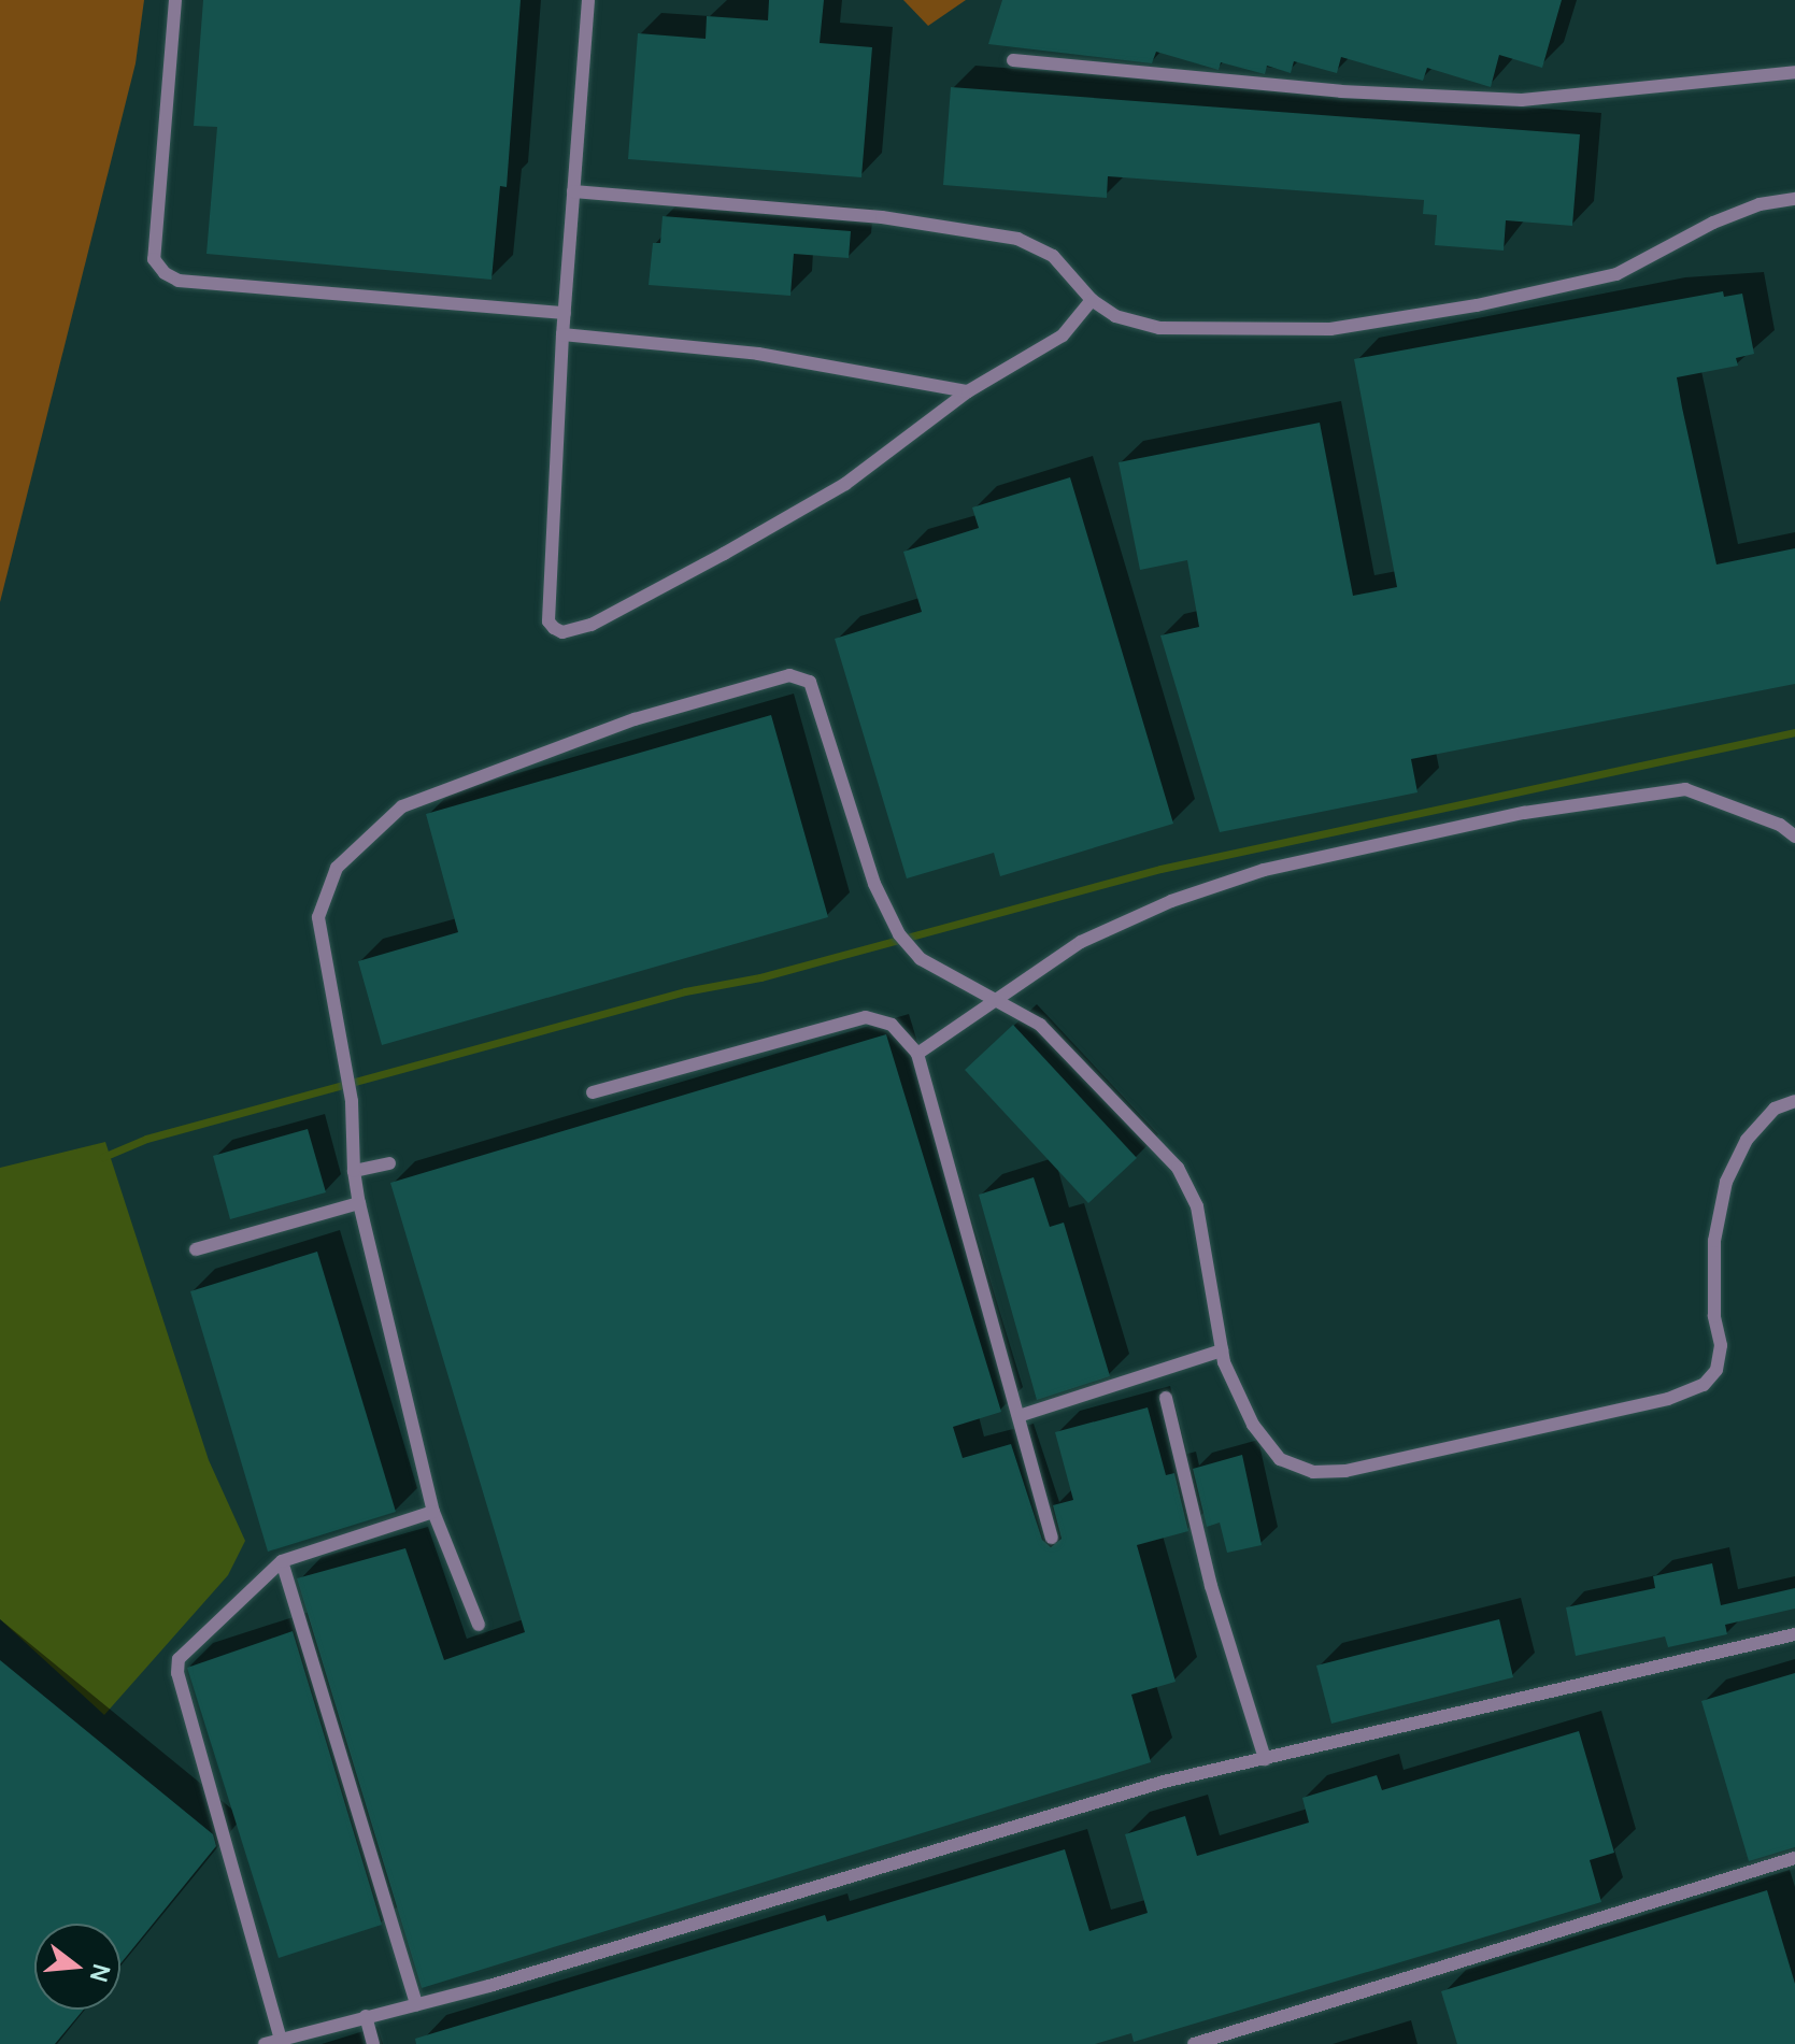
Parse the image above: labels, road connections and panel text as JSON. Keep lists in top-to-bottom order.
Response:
{
  "north": "right"
}
